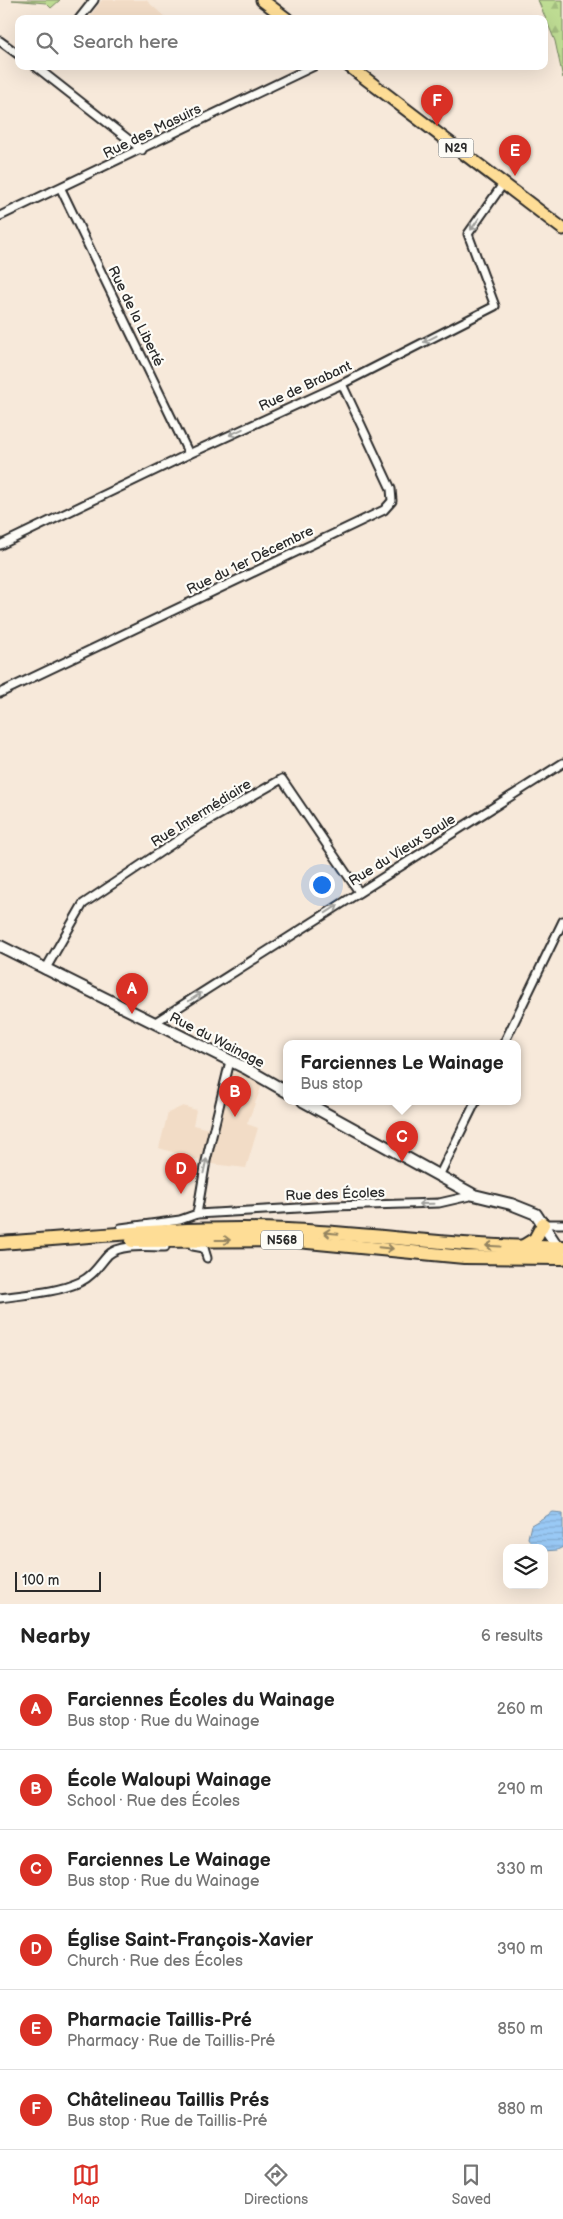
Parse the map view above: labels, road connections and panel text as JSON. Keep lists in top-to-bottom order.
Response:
{
  "streets": {
    "highway": ["N568"],
    "main road": ["N29"],
    "street": [
      "Rue des Masuirs",
      "Rue de la Liberté",
      "Rue de Brabant",
      "Rue du 1er Décembre",
      "Rue Intermédiaire",
      "Rue du Vieux Saule",
      "Rue du Wainage",
      "Rue des Écoles"
    ]
  },
  "crossings": [
    ["Rue des Masuirs", "Rue de la Liberté"],
    ["N29", "Rue de Brabant"],
    ["Rue de la Liberté", "Rue de Brabant"],
    ["Rue de Brabant", "Rue du 1er Décembre"],
    ["Rue Intermédiaire", "Rue du Vieux Saule"],
    ["Rue Intermédiaire", "Rue du Wainage"],
    ["Rue du Vieux Saule", "Rue du Wainage"]
  ],
  "one_way": ["Rue de Brabant", "Rue du Vieux Saule", "Rue des Écoles"],
  "scale_bar": "100 m",
  "page": {
    "search": "Search here",
    "pins": [
      "F",
      "E",
      "A",
      "B",
      "C",
      "D"
    ],
    "popup": ["Farciennes Le Wainage", "Bus stop"],
    "scale": "100 m",
    "heading": ["Nearby", "6 results"],
    "list": [
      {
        "mark": "A",
        "name": "Farciennes Écoles du Wainage",
        "note": "Bus stop · Rue du Wainage",
        "value": "260 m"
      },
      {
        "mark": "B",
        "name": "École Waloupi Wainage",
        "note": "School · Rue des Écoles",
        "value": "290 m"
      },
      {
        "mark": "C",
        "name": "Farciennes Le Wainage",
        "note": "Bus stop · Rue du Wainage",
        "value": "330 m"
      },
      {
        "mark": "D",
        "name": "Église Saint-François-Xavier",
        "note": "Church · Rue des Écoles",
        "value": "390 m"
      },
      {
        "mark": "E",
        "name": "Pharmacie Taillis-Pré",
        "note": "Pharmacy · Rue de Taillis-Pré",
        "value": "850 m"
      },
      {
        "mark": "F",
        "name": "Châtelineau Taillis Prés",
        "note": "Bus stop · Rue de Taillis-Pré",
        "value": "880 m"
      }
    ],
    "nav": ["Map", "Directions", "Saved"]
  }
}
